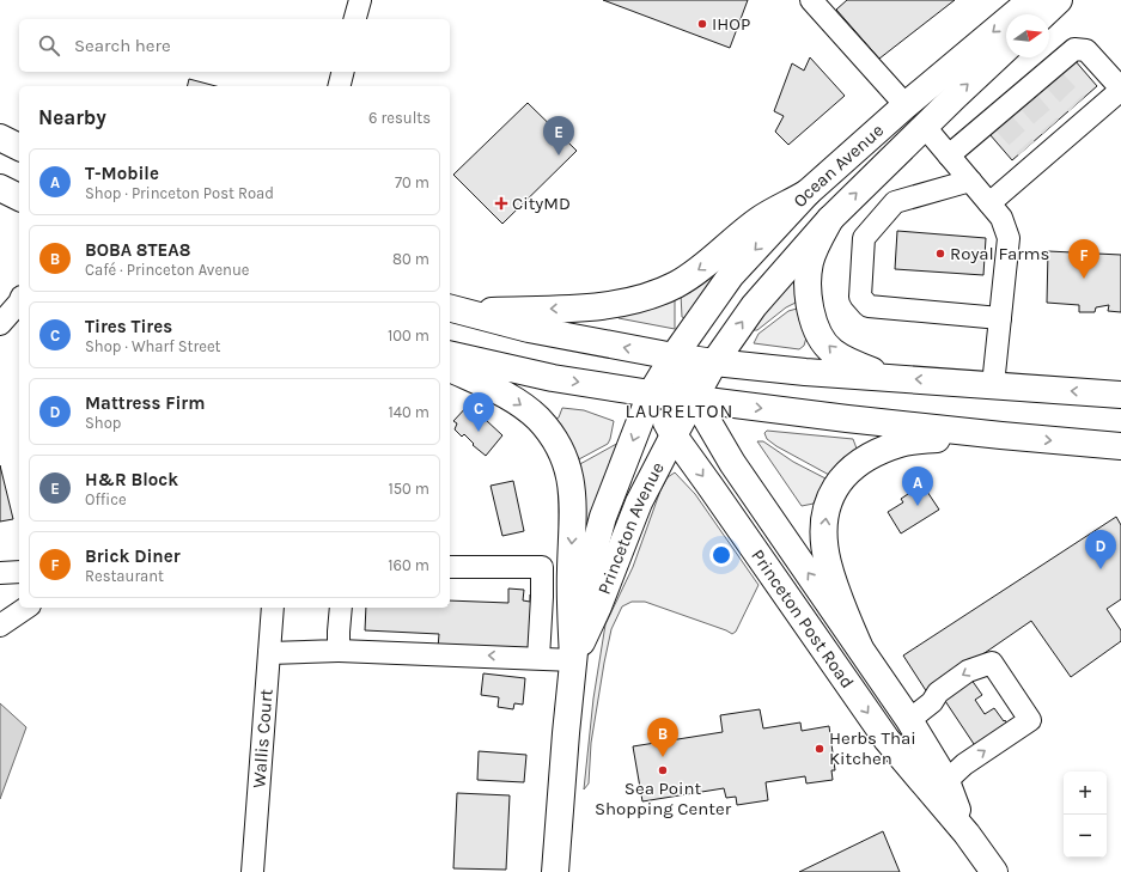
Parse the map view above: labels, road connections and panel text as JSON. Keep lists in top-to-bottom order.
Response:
{
  "streets": {
    "main road": ["Ocean Avenue", "Princeton Avenue", "Princeton Post Road"],
    "street": ["Wallis Court"]
  },
  "crossings": [
    ["Ocean Avenue", "Princeton Avenue"],
    ["Ocean Avenue", "Princeton Post Road"],
    ["Princeton Avenue", "Princeton Post Road"]
  ],
  "districts": ["LAURELTON"],
  "places": {
    "other": [
      "IHOP",
      "Royal Farms",
      "Herbs Thai Kitchen",
      "Sea Point Shopping Center"
    ],
    "health": ["CityMD"]
  },
  "north": "right",
  "page": {
    "search": "Search here",
    "heading": ["Nearby", "6 results"],
    "pins": [
      "E",
      "F",
      "C",
      "A",
      "D",
      "B"
    ],
    "list": [
      {
        "mark": "A",
        "name": "T-Mobile",
        "note": "Shop · Princeton Post Road",
        "value": "70 m"
      },
      {
        "mark": "B",
        "name": "BOBA 8TEA8",
        "note": "Café · Princeton Avenue",
        "value": "80 m"
      },
      {
        "mark": "C",
        "name": "Tires Tires",
        "note": "Shop · Wharf Street",
        "value": "100 m"
      },
      {
        "mark": "D",
        "name": "Mattress Firm",
        "note": "Shop",
        "value": "140 m"
      },
      {
        "mark": "E",
        "name": "H&R Block",
        "note": "Office",
        "value": "150 m"
      },
      {
        "mark": "F",
        "name": "Brick Diner",
        "note": "Restaurant",
        "value": "160 m"
      }
    ],
    "map_buttons": ["+", "−"]
  }
}
